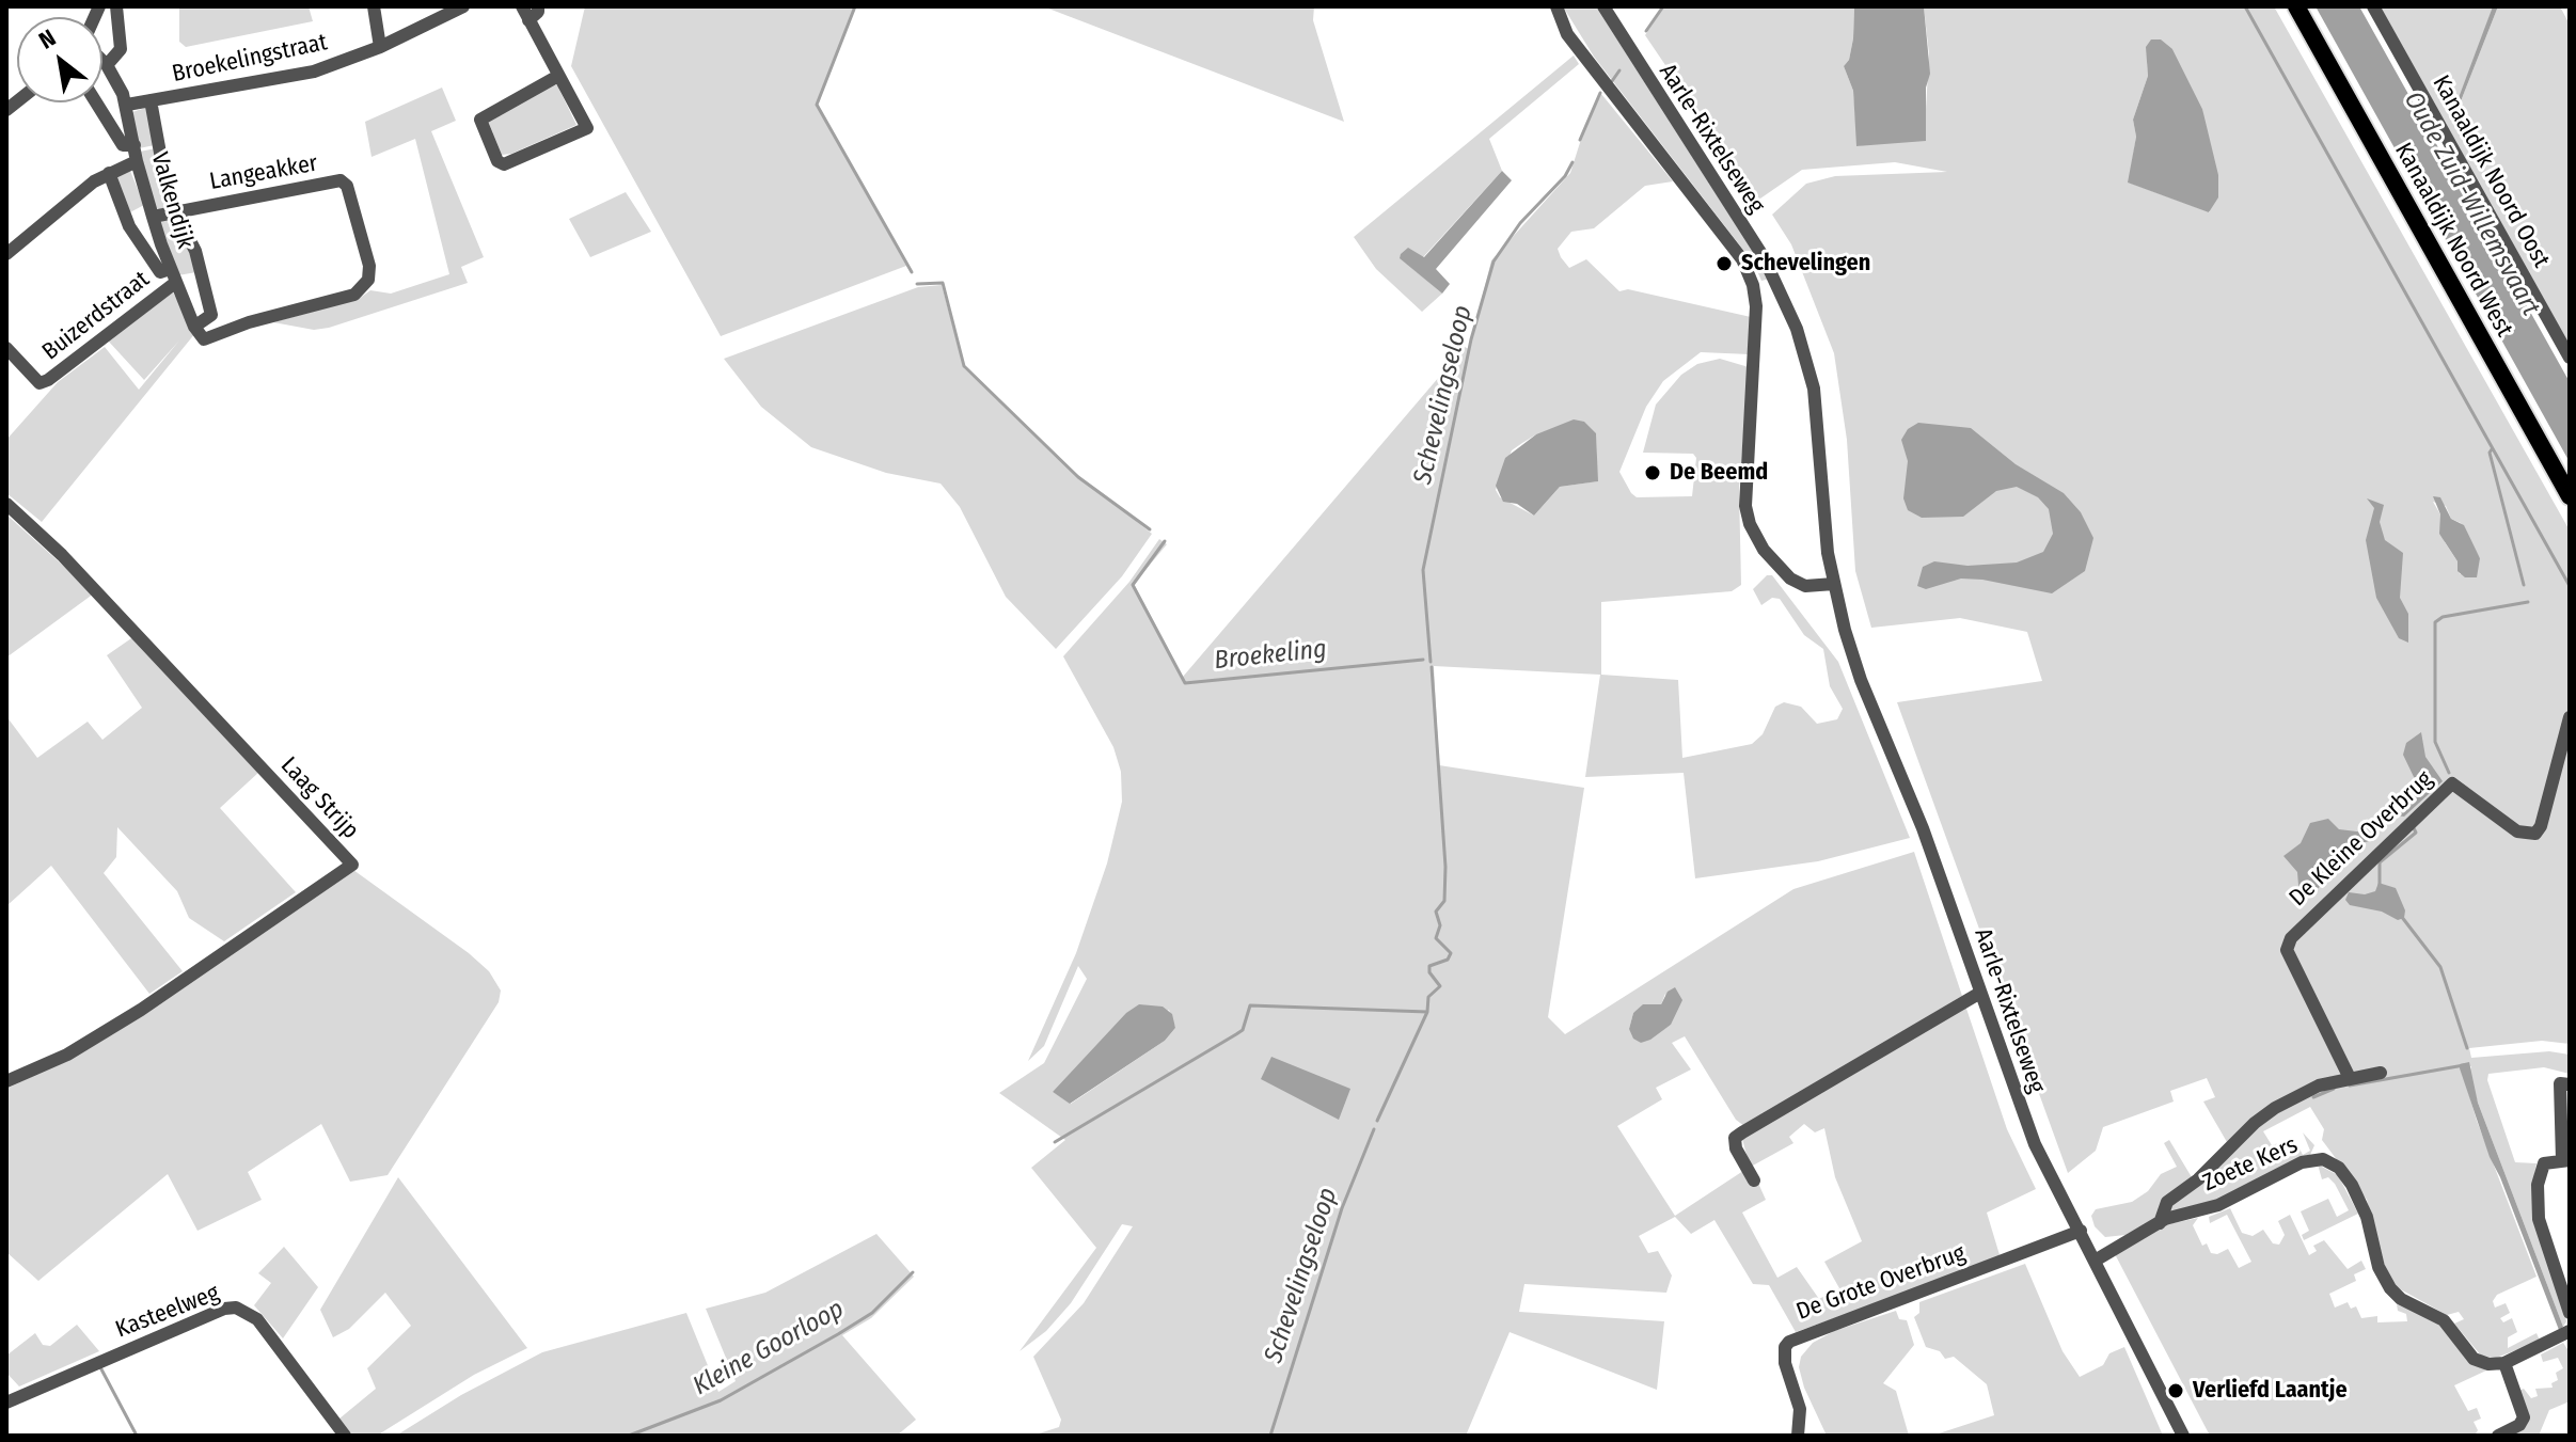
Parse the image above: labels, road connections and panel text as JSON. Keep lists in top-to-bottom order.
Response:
{
  "streets": {
    "main road": ["Kanaaldijk Noord West"],
    "street": [
      "Broekelingstraat",
      "Aarle-Rixtelseweg",
      "Kanaaldijk Noord Oost",
      "Langeakker",
      "Valkendijk",
      "Buizerdstraat",
      "Laag Strijp",
      "De Kleine Overbrug",
      "Zoete Kers",
      "De Grote Overbrug",
      "Kasteelweg"
    ]
  },
  "crossings": [
    ["Broekelingstraat", "Valkendijk"],
    ["Aarle-Rixtelseweg", "Zoete Kers"],
    ["Aarle-Rixtelseweg", "De Grote Overbrug"],
    ["Langeakker", "Valkendijk"],
    ["Valkendijk", "Buizerdstraat"]
  ],
  "water": [
    "Oude Zuid-Willemsvaart",
    "Schevelingseloop",
    "Broekeling",
    "Kleine Goorloop"
  ],
  "places": ["Schevelingen", "De Beemd", "Verliefd Laantje"],
  "north": "top left"
}
